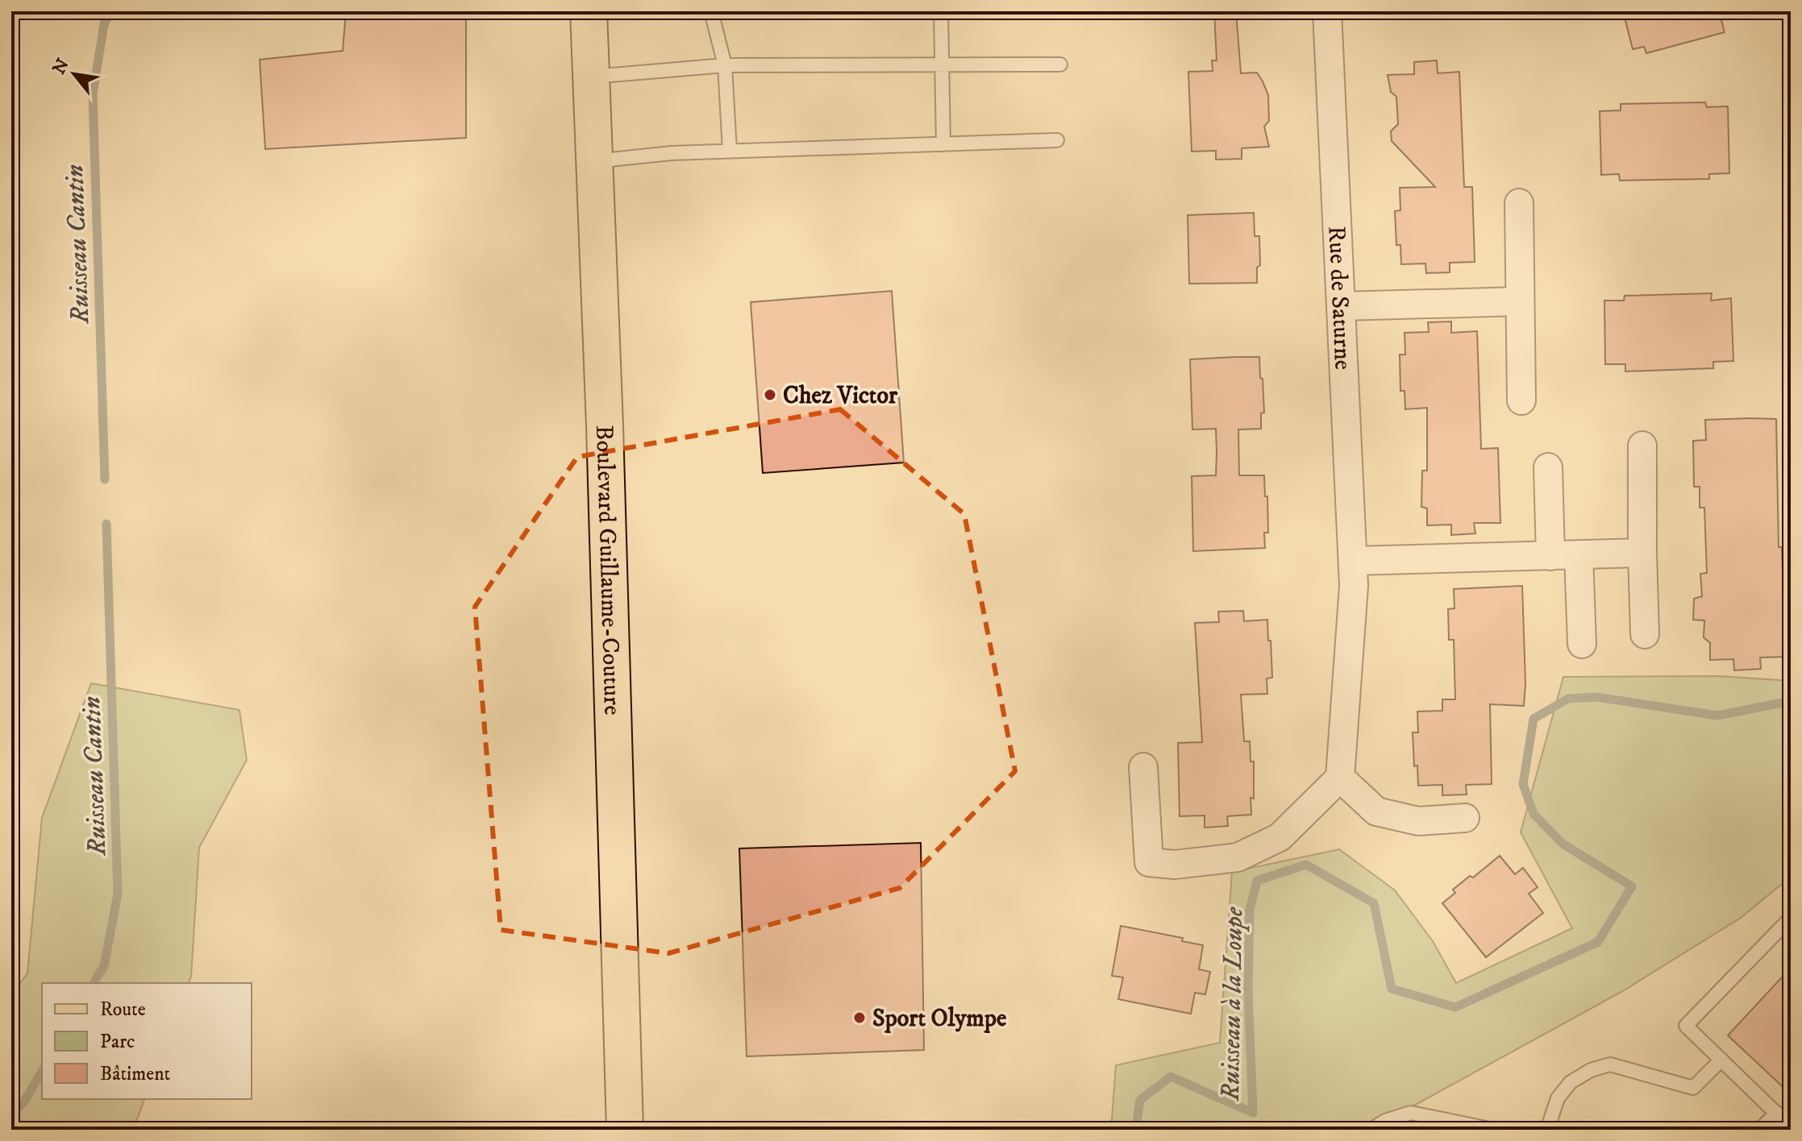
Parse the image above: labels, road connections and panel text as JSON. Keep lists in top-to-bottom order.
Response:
{
  "streets": {
    "main road": ["Boulevard Guillaume-Couture"],
    "street": ["Rue de Saturne"]
  },
  "water": ["Ruisseau Cantin", "Ruisseau à la Loupe"],
  "places": ["Chez Victor", "Sport Olympe"],
  "legend": ["Route", "Parc", "Bâtiment"],
  "north": "top left"
}
